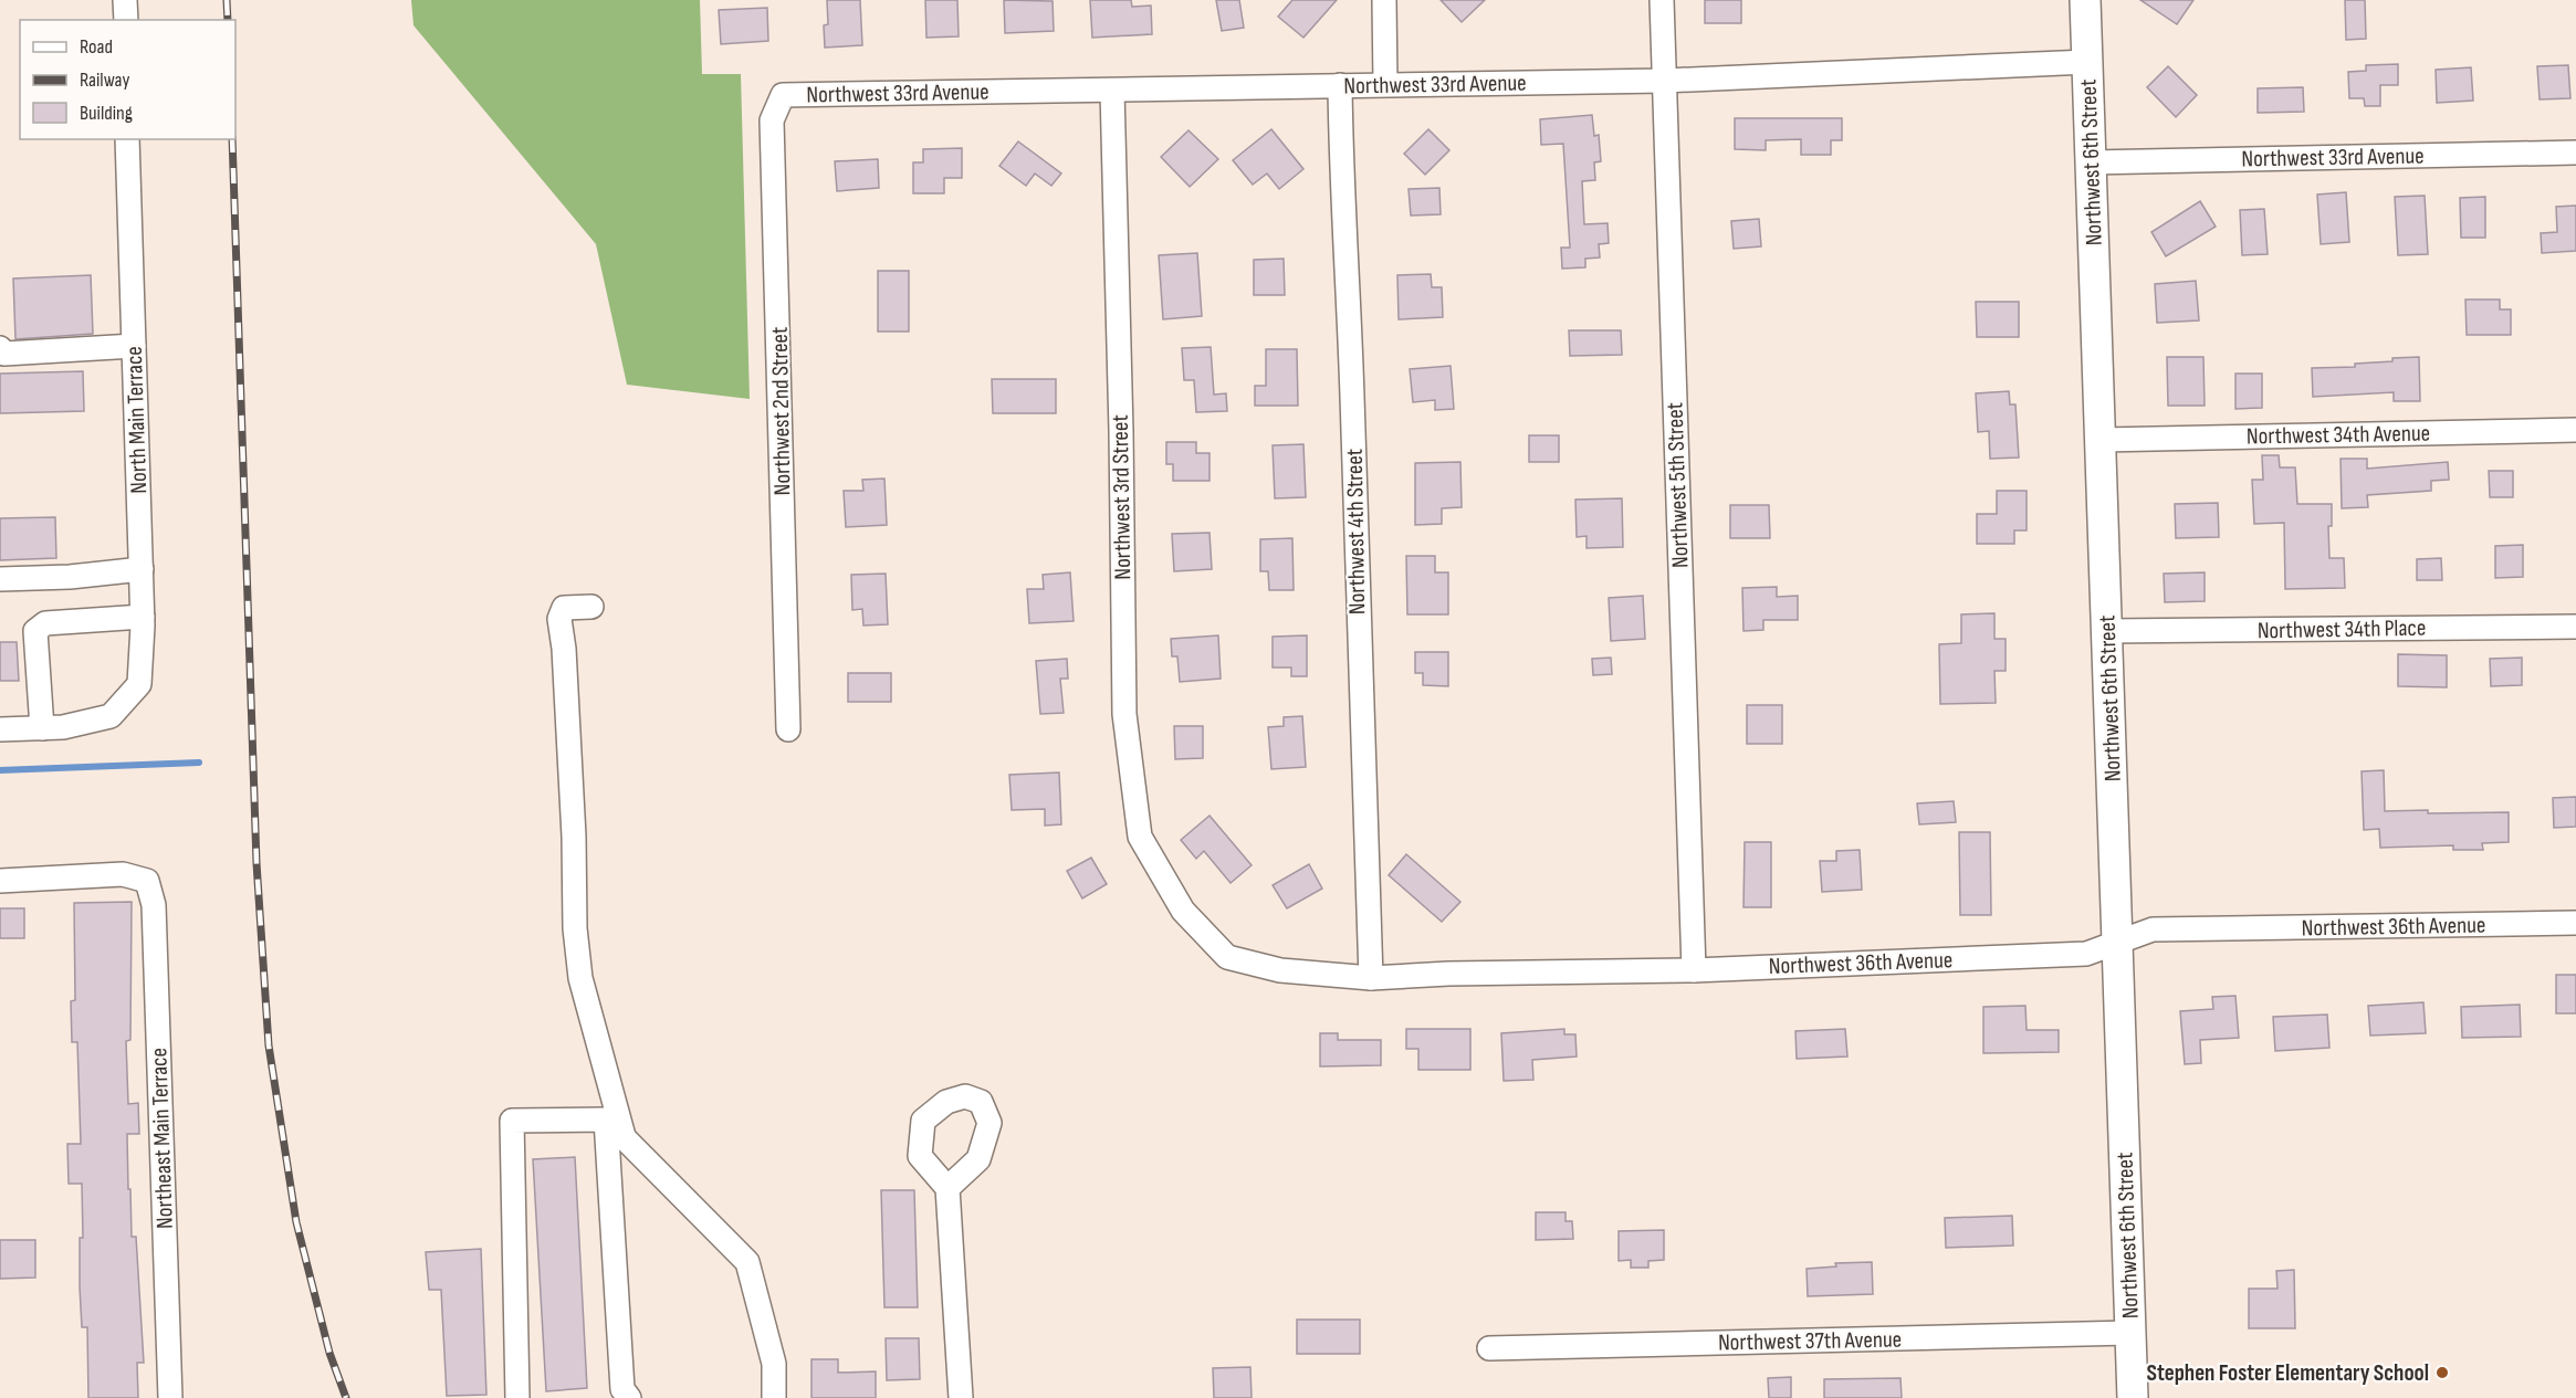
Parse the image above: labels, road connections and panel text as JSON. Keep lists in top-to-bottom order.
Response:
{
  "streets": {
    "main road": ["Northwest 6th Street"],
    "street": [
      "Northwest 33rd Avenue",
      "Northwest 2nd Street",
      "North Main Terrace",
      "Northwest 34th Avenue",
      "Northwest 5th Street",
      "Northwest 3rd Street",
      "Northwest 4th Street",
      "Northwest 34th Place",
      "Northwest 36th Avenue",
      "Northeast Main Terrace",
      "Northwest 37th Avenue"
    ]
  },
  "crossings": [
    ["Northwest 33rd Avenue", "Northwest 6th Street"],
    ["Northwest 33rd Avenue", "Northwest 2nd Street"],
    ["Northwest 33rd Avenue", "Northwest 5th Street"],
    ["Northwest 33rd Avenue", "Northwest 3rd Street"],
    ["Northwest 33rd Avenue", "Northwest 4th Street"],
    ["Northwest 6th Street", "Northwest 34th Avenue"],
    ["Northwest 6th Street", "Northwest 34th Place"],
    ["Northwest 6th Street", "Northwest 36th Avenue"],
    ["Northwest 6th Street", "Northwest 37th Avenue"],
    ["Northwest 5th Street", "Northwest 36th Avenue"],
    ["Northwest 3rd Street", "Northwest 36th Avenue"],
    ["Northwest 4th Street", "Northwest 36th Avenue"]
  ],
  "places": ["Stephen Foster Elementary School"],
  "legend": ["Road", "Railway", "Building"]
}
